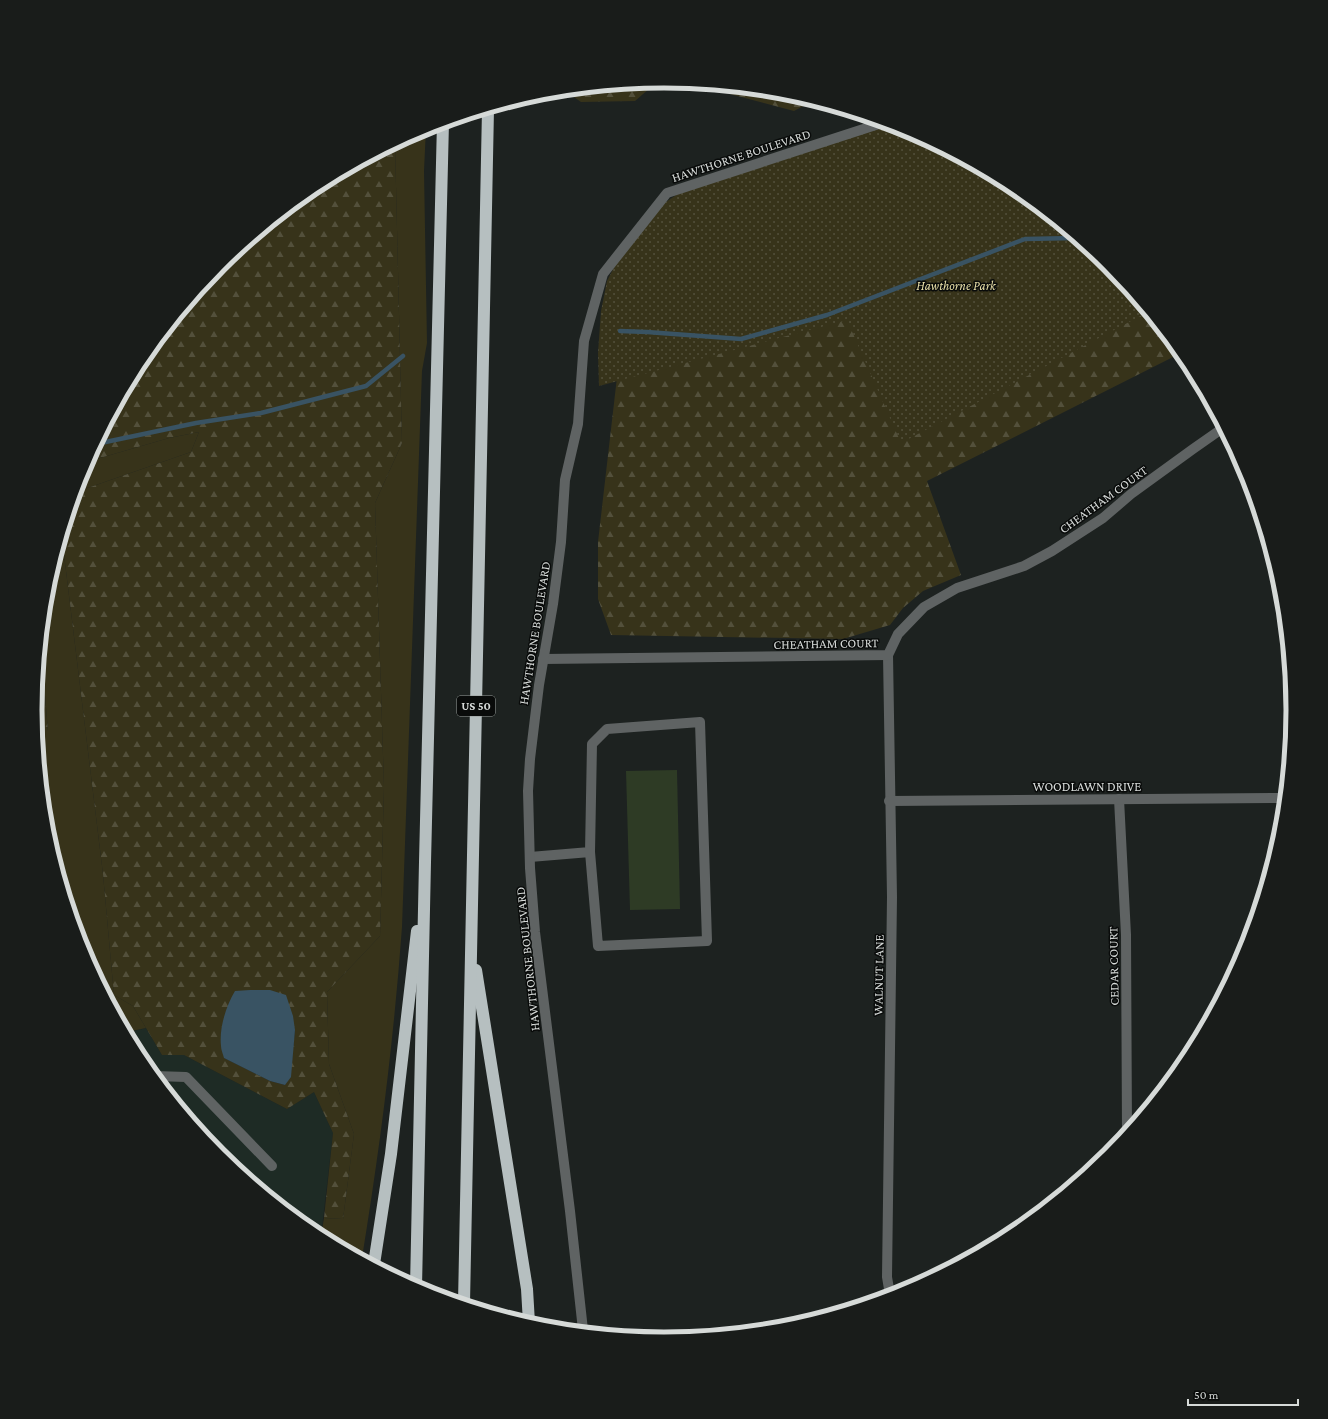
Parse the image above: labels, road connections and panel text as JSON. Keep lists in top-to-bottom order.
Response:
{
  "streets": {
    "highway": ["US 50"],
    "street": [
      "HAWTHORNE BOULEVARD",
      "CHEATHAM COURT",
      "WOODLAWN DRIVE",
      "CEDAR COURT",
      "WALNUT LANE"
    ]
  },
  "crossings": [
    ["HAWTHORNE BOULEVARD", "CHEATHAM COURT"],
    ["CHEATHAM COURT", "WALNUT LANE"],
    ["WOODLAWN DRIVE", "CEDAR COURT"],
    ["WOODLAWN DRIVE", "WALNUT LANE"]
  ],
  "parks": ["Hawthorne Park"],
  "scale_bar": "50 m"
}
